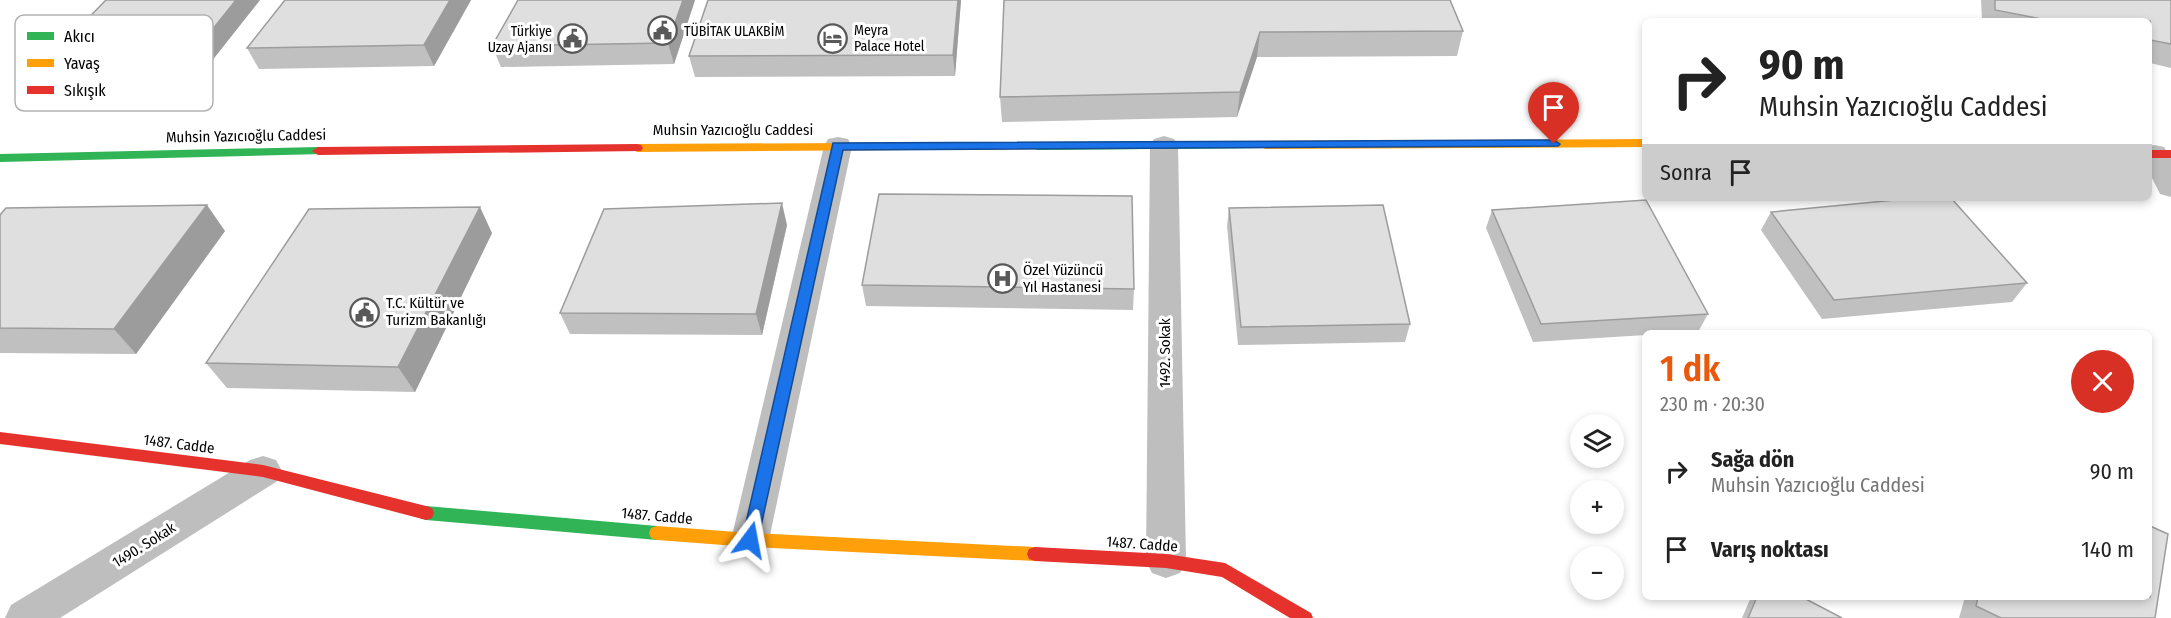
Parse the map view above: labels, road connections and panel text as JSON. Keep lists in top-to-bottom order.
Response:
{
  "streets": {
    "main road": ["Muhsin Yazıcıoğlu Caddesi", "1487. Cadde"],
    "street": ["1492. Sokak", "1490. Sokak"]
  },
  "crossings": [
    ["Muhsin Yazıcıoğlu Caddesi", "1492. Sokak"],
    ["1492. Sokak", "1487. Cadde"],
    ["1487. Cadde", "1490. Sokak"]
  ],
  "places": {
    "public building": ["TÜBİTAK ULAKBİM", "Türkiye Uzay Ajansı", "T.C. Kültür ve Turizm Bakanlığı"],
    "hotel": ["Meyra Palace Hotel"],
    "hospital": ["Özel Yüzüncü Yıl Hastanesi"]
  },
  "legend": ["Akıcı", "Yavaş", "Sıkışık"],
  "page": {
    "turn": ["90 m", "Muhsin Yazıcıoğlu Caddesi"],
    "then": "Sonra",
    "heading": ["1 dk", "230 m · 20:30"],
    "map_buttons": ["+", "−"],
    "list": [
      {
        "name": "Sağa dön",
        "note": "Muhsin Yazıcıoğlu Caddesi",
        "value": "90 m"
      },
      {
        "name": "Varış noktası",
        "value": "140 m"
      }
    ]
  }
}
